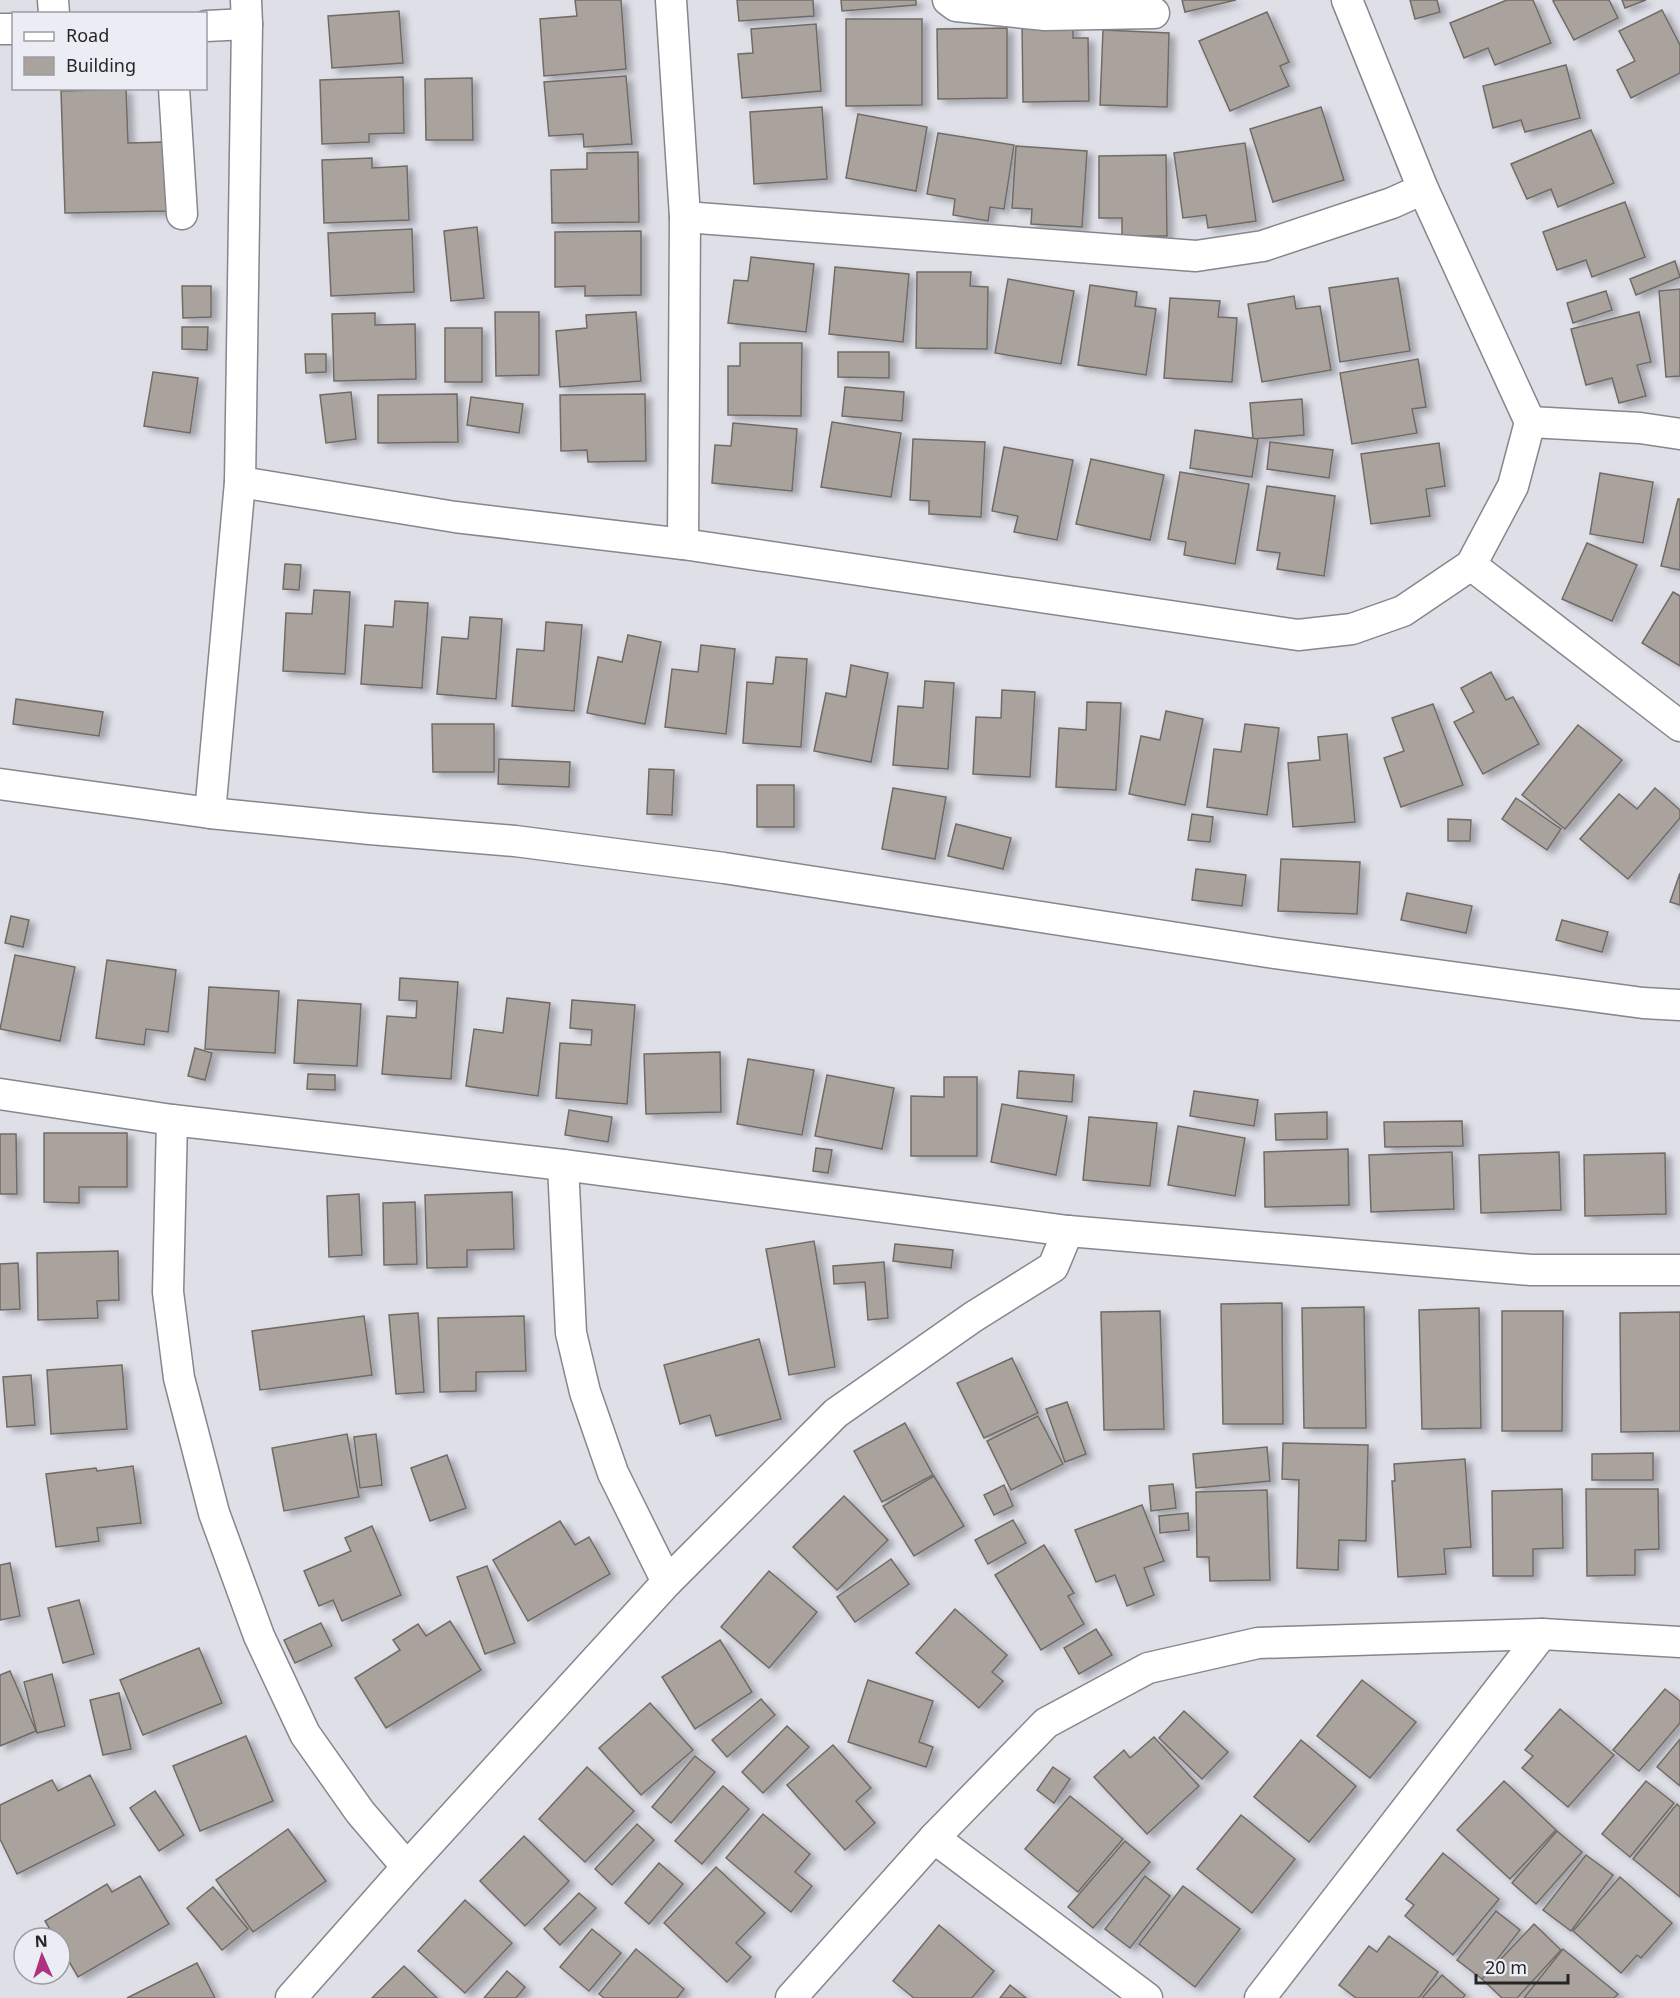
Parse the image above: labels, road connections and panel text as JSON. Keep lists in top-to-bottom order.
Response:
{
  "legend": ["Road", "Building"],
  "scale_bar": "20 m",
  "north": "top"
}
